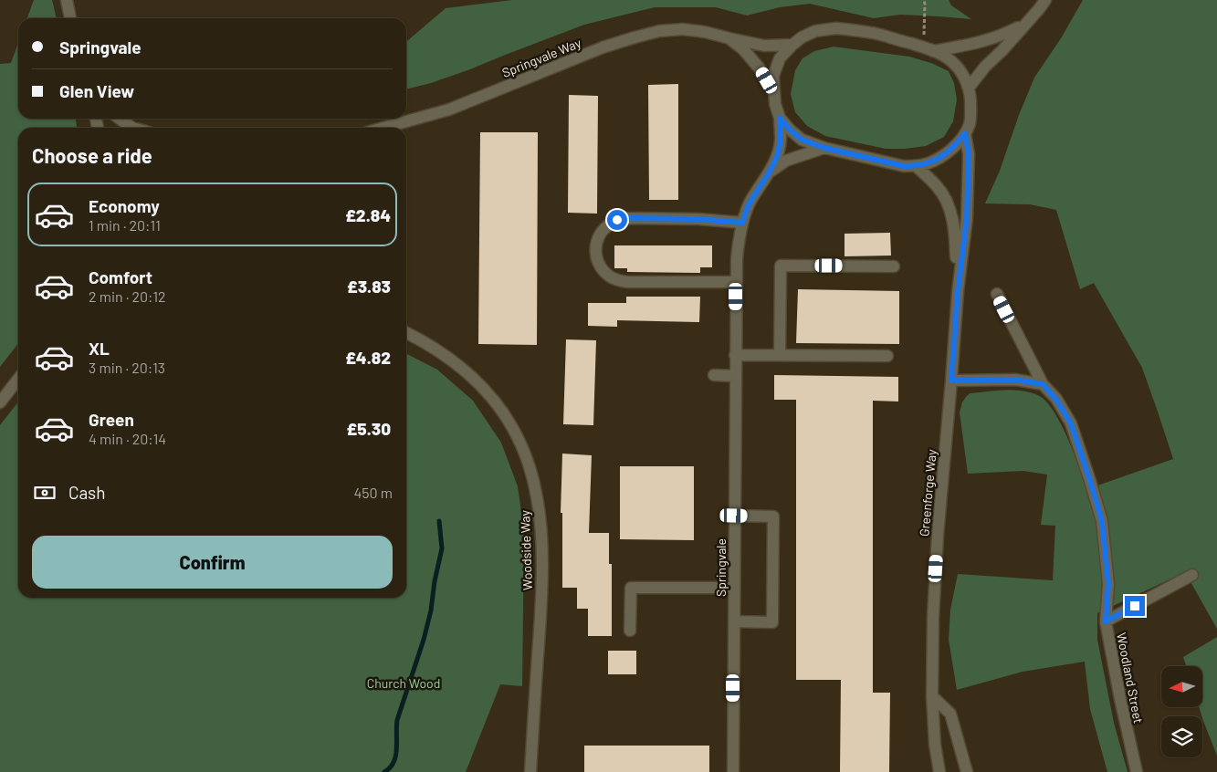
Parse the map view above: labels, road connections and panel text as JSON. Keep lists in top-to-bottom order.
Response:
{
  "streets": {
    "street": [
      "Springvale Way",
      "Greenforge Way",
      "Woodside Way",
      "Springvale",
      "Woodland Street"
    ]
  },
  "crossings": [
    ["Springvale Way", "Greenforge Way"],
    ["Greenforge Way", "Springvale"]
  ],
  "parks": ["Church Wood"],
  "north": "left",
  "page": {
    "banner": ["Springvale", "Glen View"],
    "heading": "Choose a ride",
    "list": [
      {
        "name": "Economy",
        "note": "1 min · 20:11",
        "value": "£2.84"
      },
      {
        "name": "Comfort",
        "note": "2 min · 20:12",
        "value": "£3.83"
      },
      {
        "name": "XL",
        "note": "3 min · 20:13",
        "value": "£4.82"
      },
      {
        "name": "Green",
        "note": "4 min · 20:14",
        "value": "£5.30"
      }
    ],
    "pay": ["Cash", "450 m"],
    "buttons": "Confirm"
  }
}
